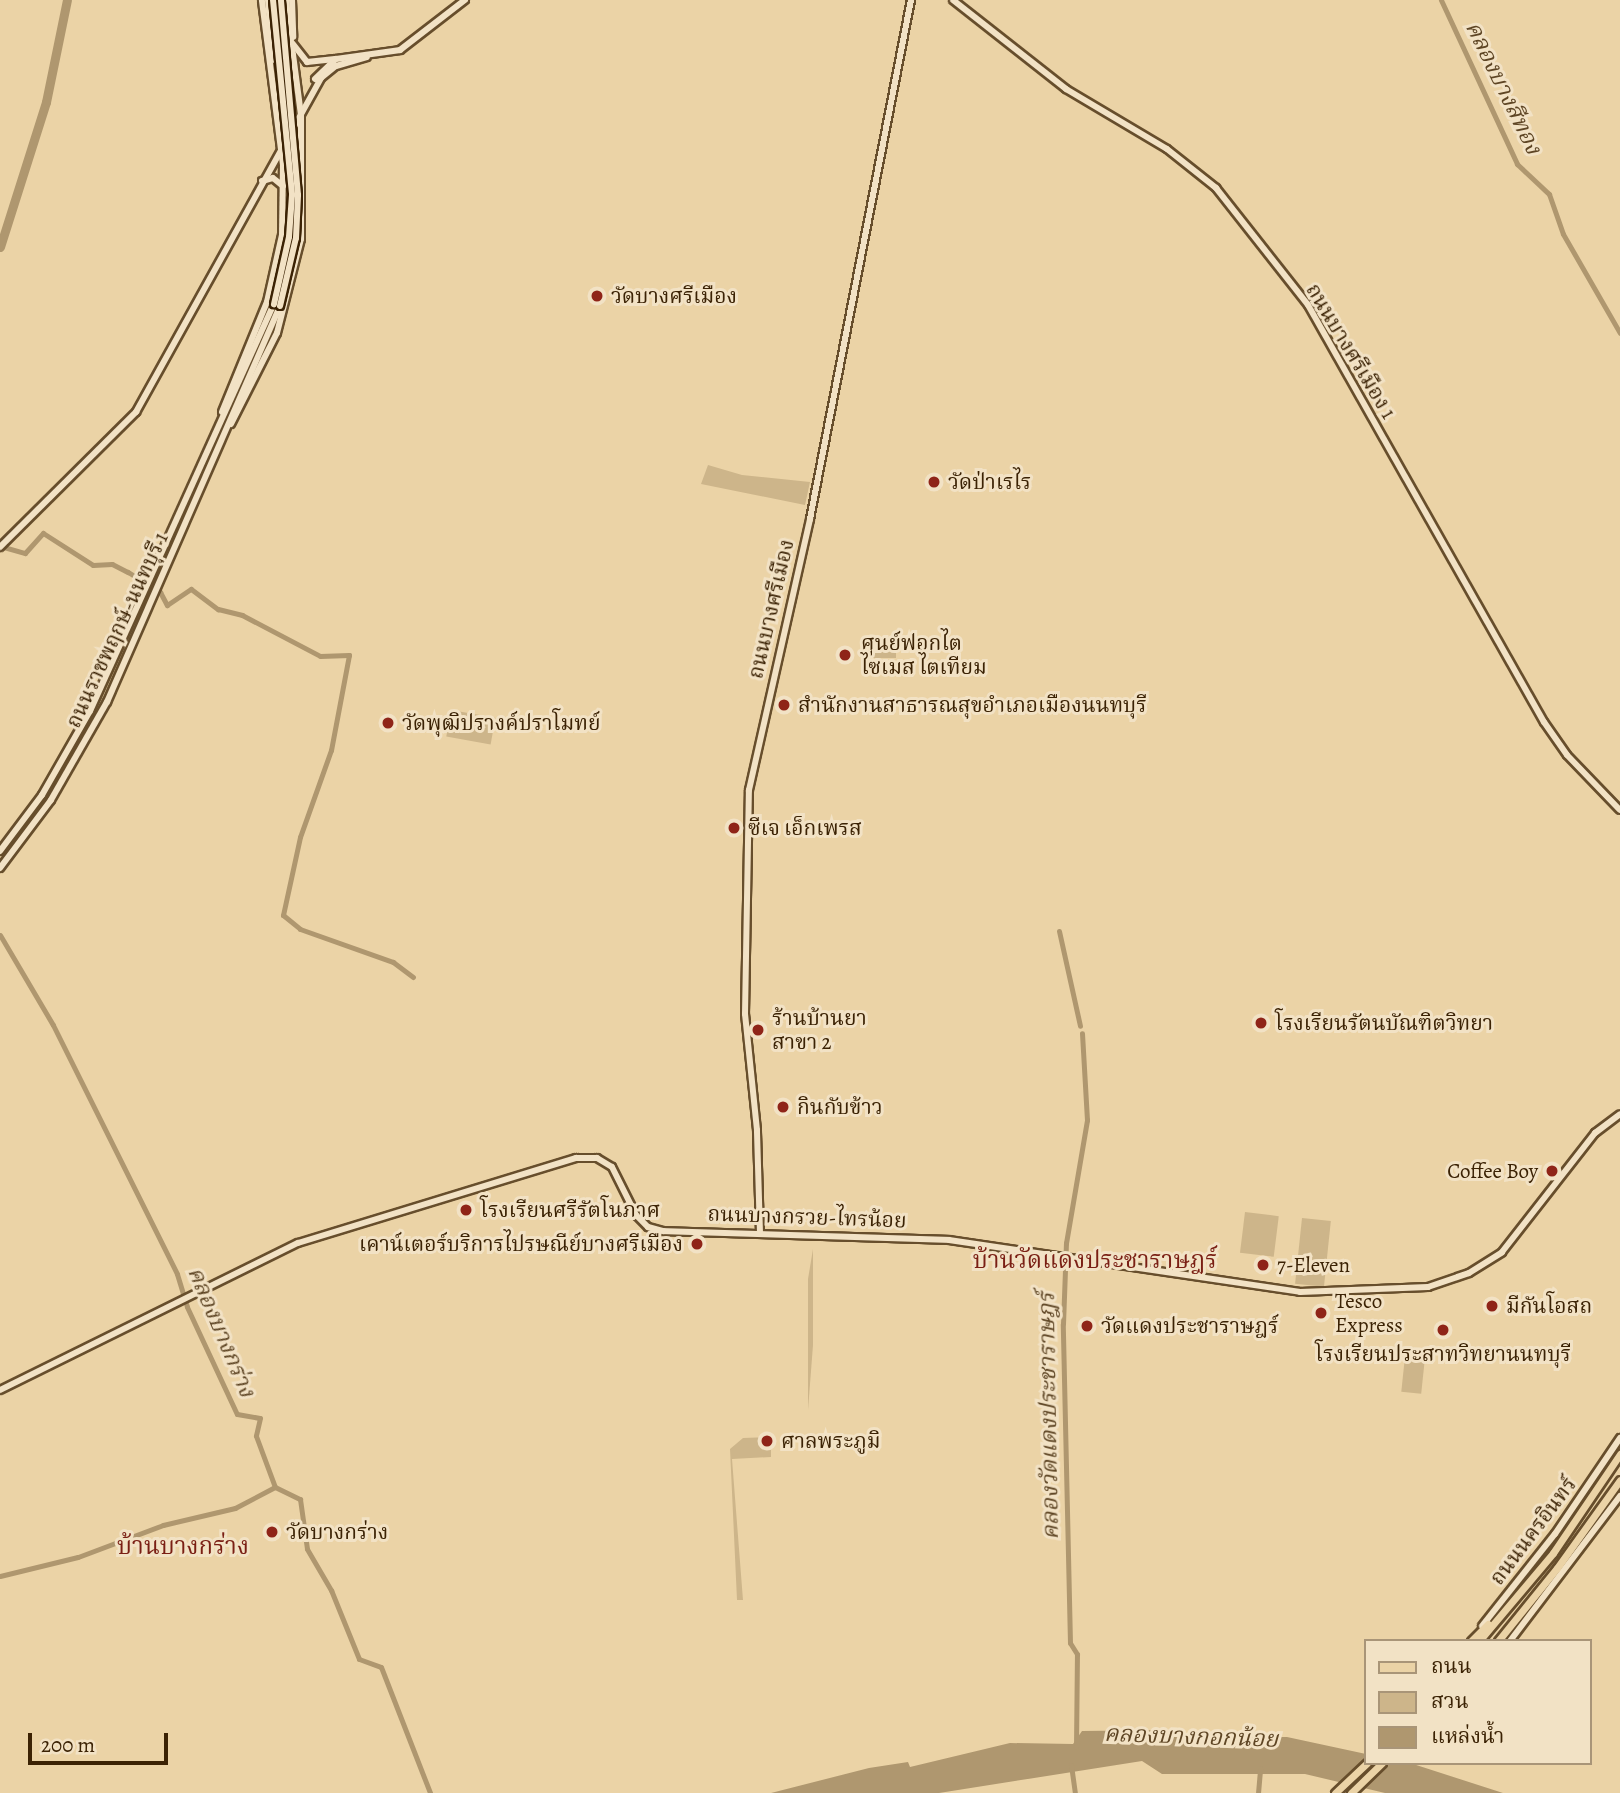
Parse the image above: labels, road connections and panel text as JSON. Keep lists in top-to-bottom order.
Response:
{
  "streets": {
    "main road": [
      "ถนนบางศรีเมือง 1",
      "ถนนบางศรีเมือง",
      "ถนนราชพฤกษ์-นนทบุรี 1",
      "ถนนบางกรวย-ไทรน้อย",
      "ถนนนครอินทร์"
    ]
  },
  "crossings": [
    ["ถนนบางศรีเมือง", "ถนนบางกรวย-ไทรน้อย"]
  ],
  "districts": ["บ้านวัดแดงประชาราษฎร์", "บ้านบางกร่าง"],
  "water": [
    "คลองบางสีทอง",
    "คลองบางกร่าง",
    "คลองวัดแดงประชาราษฎร์",
    "คลองบางกอกน้อย"
  ],
  "places": [
    "วัดบางศรีเมือง",
    "วัดป่าเรไร",
    "ศูนย์ฟอกไต ไซเมส ไตเทียม",
    "สำนักงานสาธารณสุขอำเภอเมืองนนทบุรี",
    "วัดพุฒิปรางค์ปราโมทย์",
    "ซีเจ เอ็กเพรส",
    "โรงเรียนรัตนบัณฑิตวิทยา",
    "ร้านบ้านยา สาขา 2",
    "กินกับข้าว",
    "Coffee Boy",
    "โรงเรียนศรีรัตโนภาศ",
    "เคาน์เตอร์บริการไปรษณีย์บางศรีเมือง",
    "7-Eleven",
    "มีกันโอสถ",
    "Tesco Express",
    "วัดแดงประชาราษฎร์",
    "โรงเรียนประสาทวิทยานนทบุรี",
    "ศาลพระภูมิ",
    "วัดบางกร่าง"
  ],
  "legend": ["ถนน", "สวน", "แหล่งน้ำ"],
  "scale_bar": "200 m"
}
